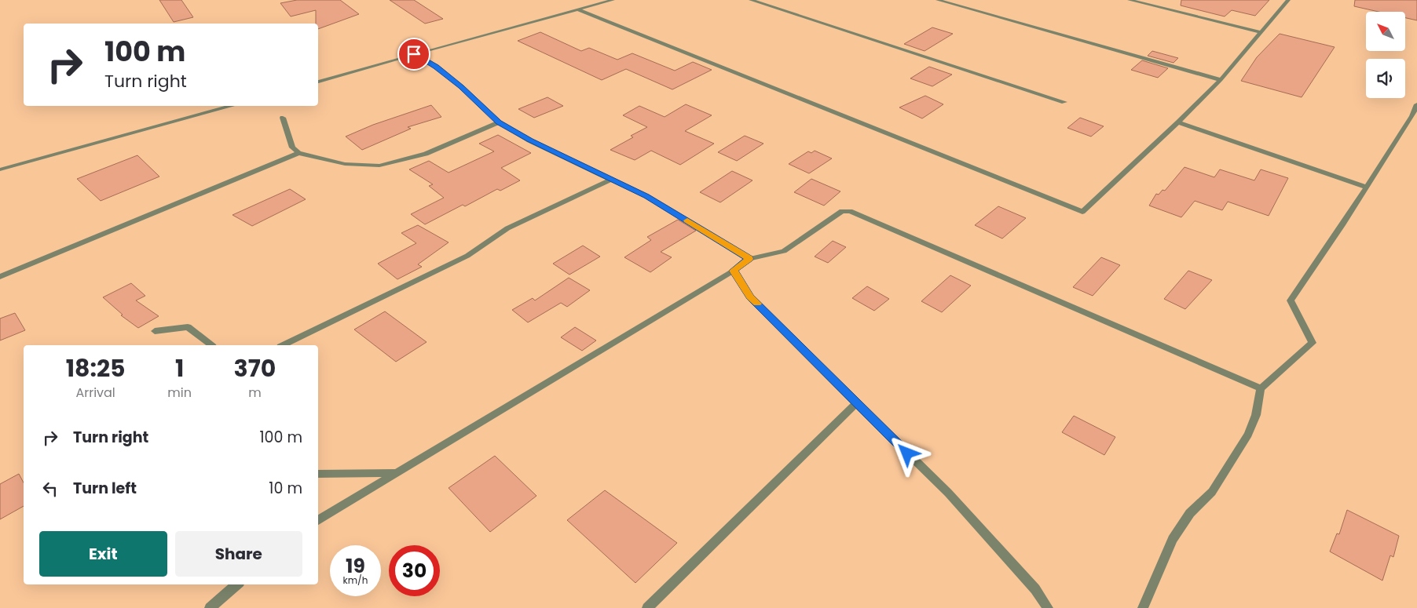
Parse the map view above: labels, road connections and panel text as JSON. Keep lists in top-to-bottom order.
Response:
{
  "north": "top left",
  "page": {
    "turn": ["100 m", "Turn right"],
    "eta": [
      "18:25",
      "Arrival",
      "1",
      "min",
      "370",
      "m"
    ],
    "list": [
      {
        "name": "Turn right",
        "value": "100 m"
      },
      {
        "name": "Turn left",
        "value": "10 m"
      }
    ],
    "buttons": ["Exit", "Share"],
    "speed": "19 km/h",
    "limit": "30"
  }
}
